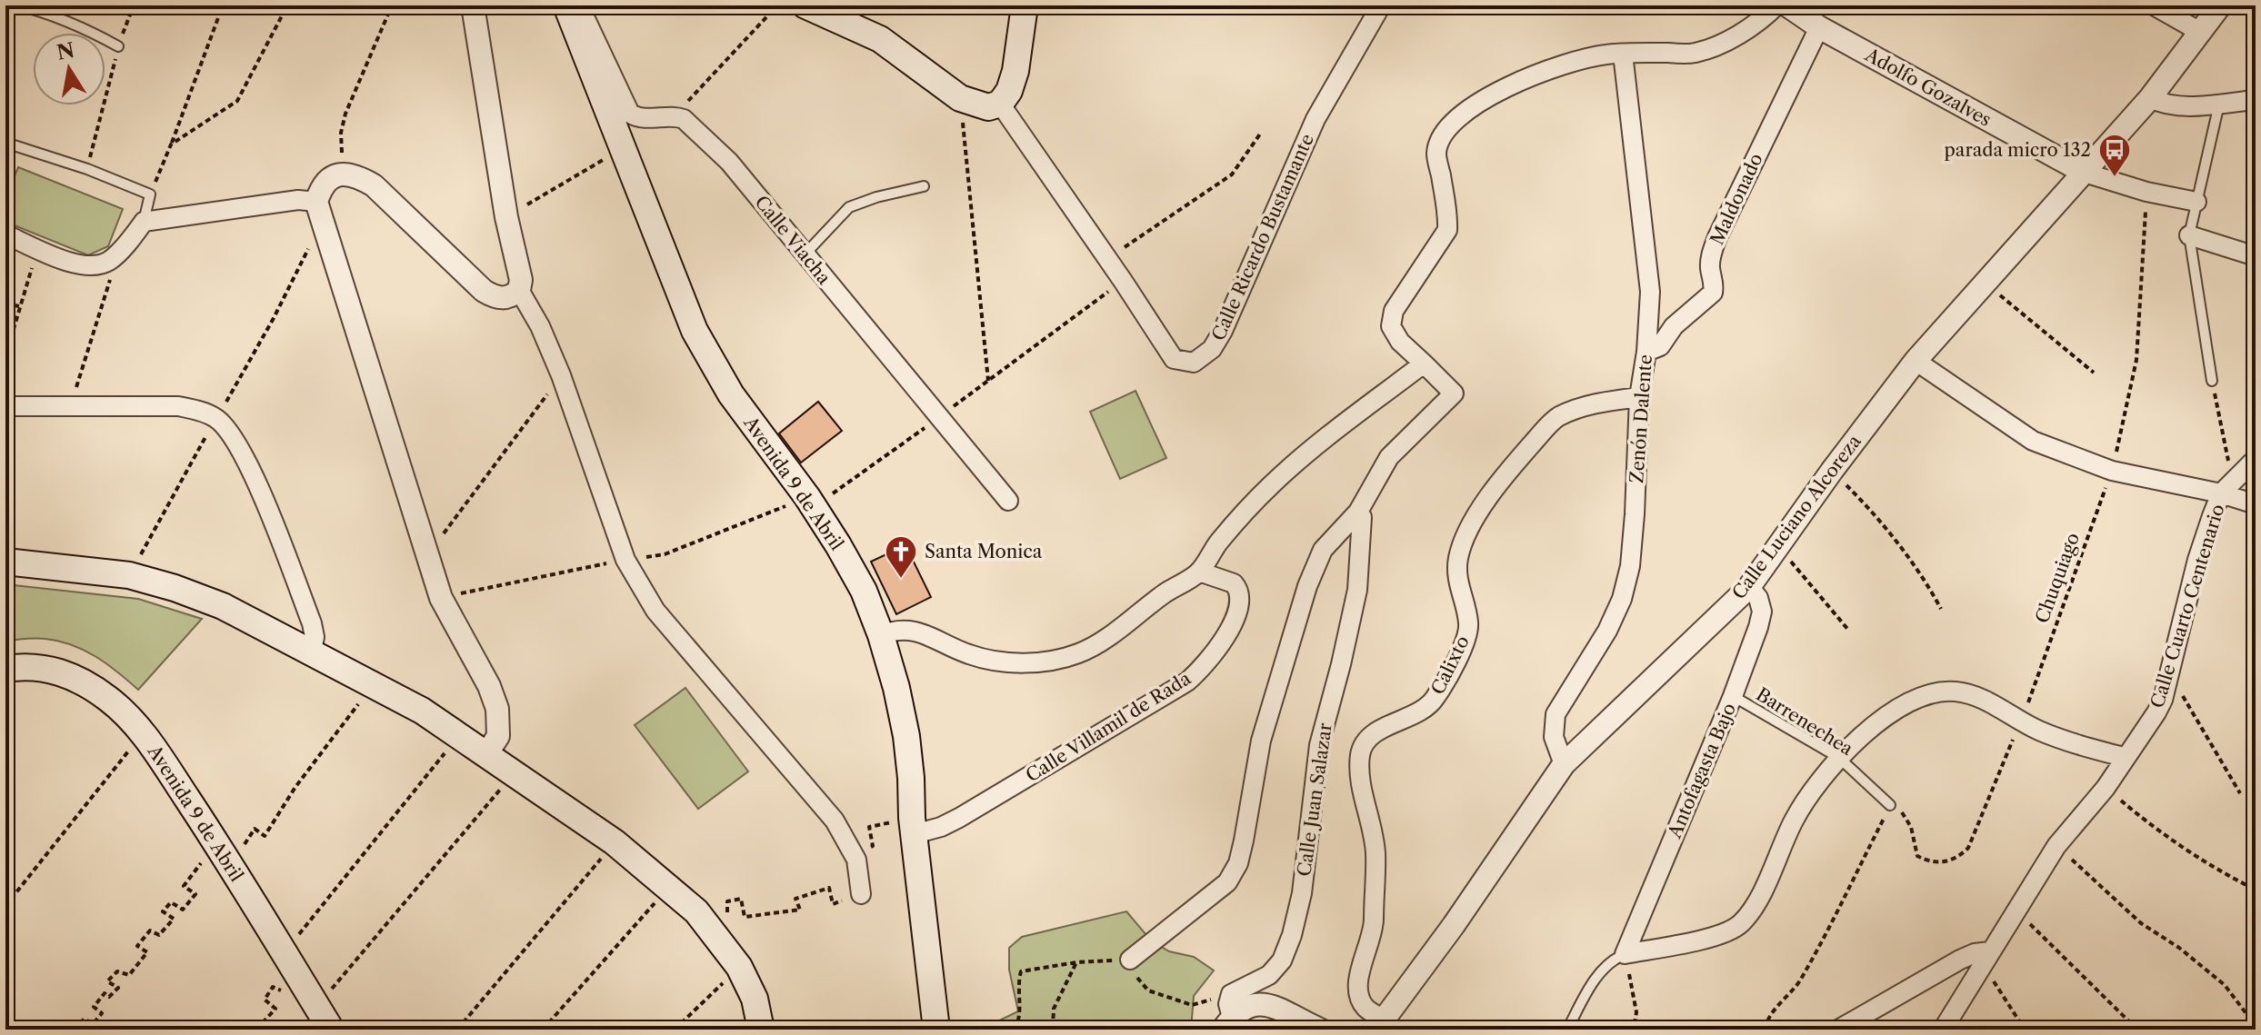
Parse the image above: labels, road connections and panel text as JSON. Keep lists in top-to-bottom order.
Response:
{
  "streets": {
    "main road": ["Avenida 9 de Abril"],
    "street": [
      "Adolfo Gozalves",
      "Maldonado",
      "Calle Ricardo Bustamante",
      "Calle Viacha",
      "Zenón Dalente",
      "Calle Luciano Alcoreza",
      "Calle Cuarto Centenario",
      "Calixto",
      "Calle Villamil de Rada",
      "Antofagasta Bajo",
      "Calle Juan Salazar"
    ],
    "lane": ["Barrenechea"],
    "path": ["Chuquiago"]
  },
  "crossings": [
    ["Adolfo Gozalves", "Maldonado"],
    ["Adolfo Gozalves", "Calle Luciano Alcoreza"],
    ["Adolfo Gozalves", "Chuquiago"],
    ["Maldonado", "Zenón Dalente"],
    ["Zenón Dalente", "Calle Luciano Alcoreza"],
    ["Zenón Dalente", "Calixto"],
    ["Avenida 9 de Abril", "Calle Villamil de Rada"],
    ["Calle Luciano Alcoreza", "Calixto"],
    ["Calle Luciano Alcoreza", "Antofagasta Bajo"],
    ["Chuquiago", "Barrenechea"],
    ["Barrenechea", "Antofagasta Bajo"]
  ],
  "places": {
    "bus stop": ["parada micro 132"],
    "church": ["Santa Monica"]
  },
  "north": "top"
}
